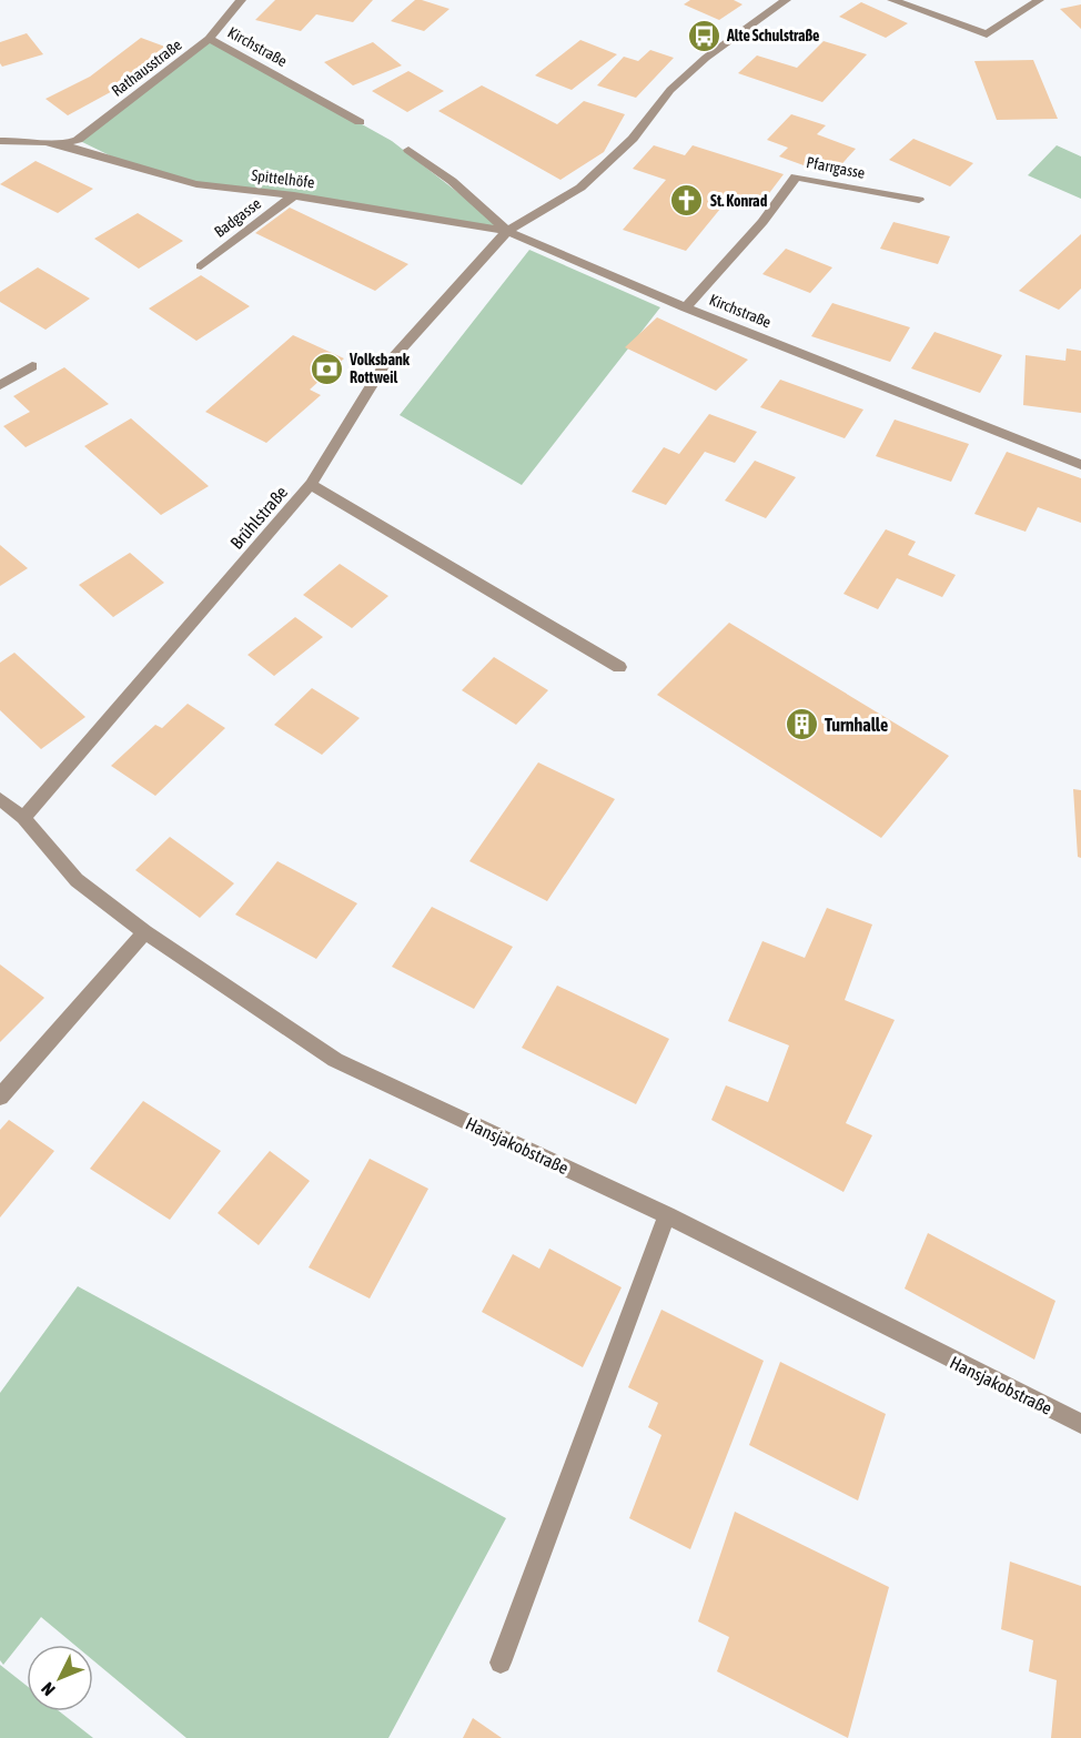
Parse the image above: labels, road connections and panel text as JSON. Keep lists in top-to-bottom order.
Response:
{
  "streets": {
    "street": [
      "Kirchstraße",
      "Rathausstraße",
      "Pfarrgasse",
      "Spittelhöfe",
      "Badgasse",
      "Brühlstraße",
      "Hansjakobstraße"
    ]
  },
  "crossings": [
    ["Kirchstraße", "Rathausstraße"],
    ["Kirchstraße", "Pfarrgasse"],
    ["Kirchstraße", "Spittelhöfe"],
    ["Kirchstraße", "Brühlstraße"],
    ["Rathausstraße", "Spittelhöfe"],
    ["Spittelhöfe", "Badgasse"],
    ["Spittelhöfe", "Brühlstraße"],
    ["Brühlstraße", "Hansjakobstraße"]
  ],
  "places": {
    "bus stop": ["Alte Schulstraße"],
    "church": ["St. Konrad"],
    "bank": ["Volksbank Rottweil"],
    "building": ["Turnhalle"]
  },
  "north": "bottom left"
}
